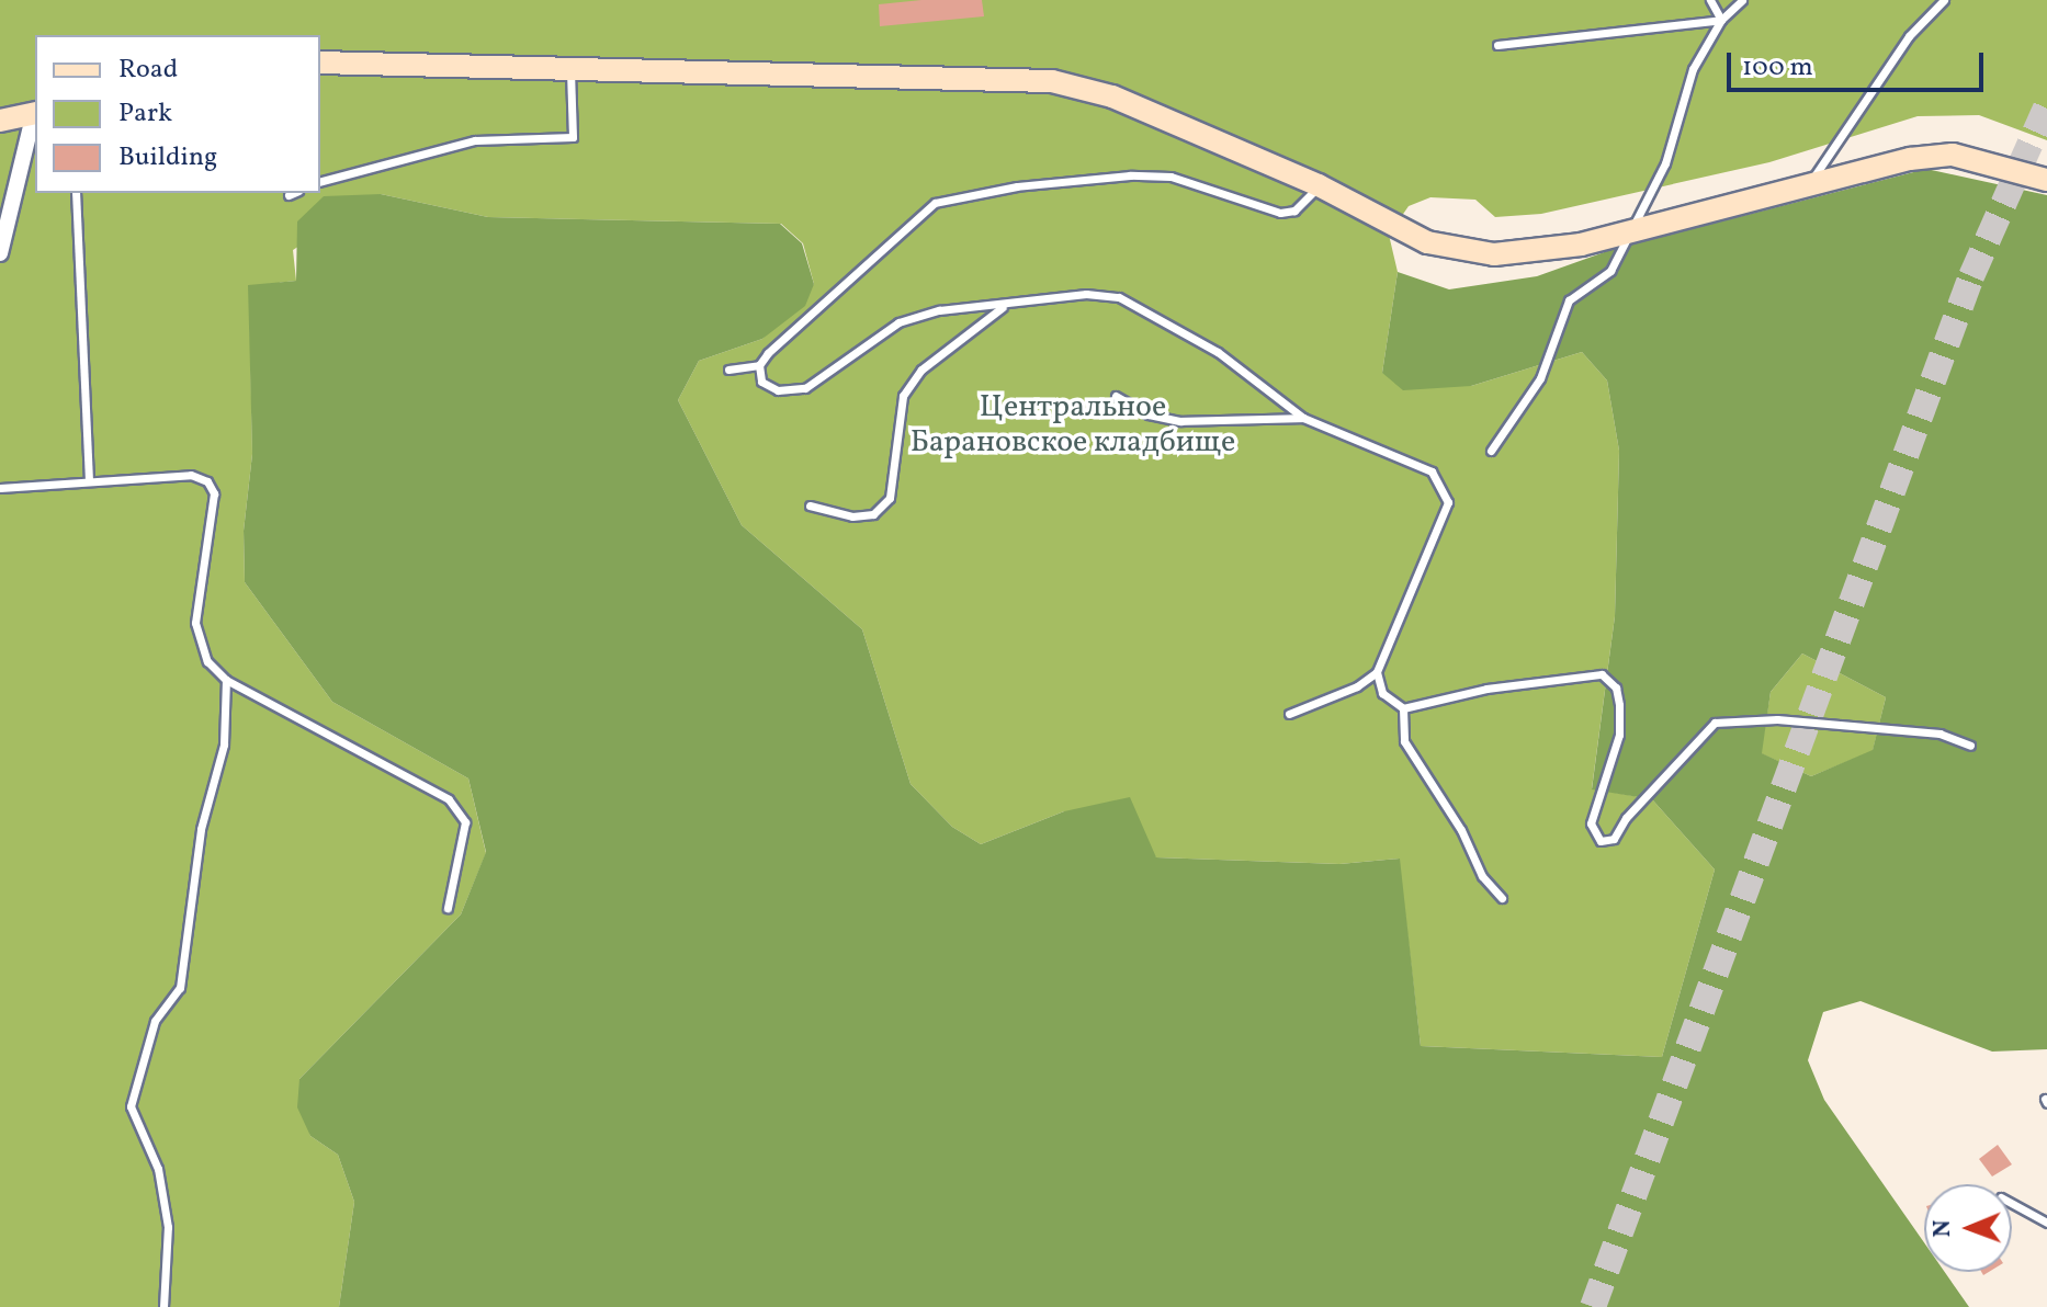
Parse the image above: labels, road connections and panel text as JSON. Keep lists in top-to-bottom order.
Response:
{
  "parks": ["Центральное Барановское кладбище"],
  "legend": ["Road", "Park", "Building"],
  "scale_bar": "100 m",
  "north": "left"
}
